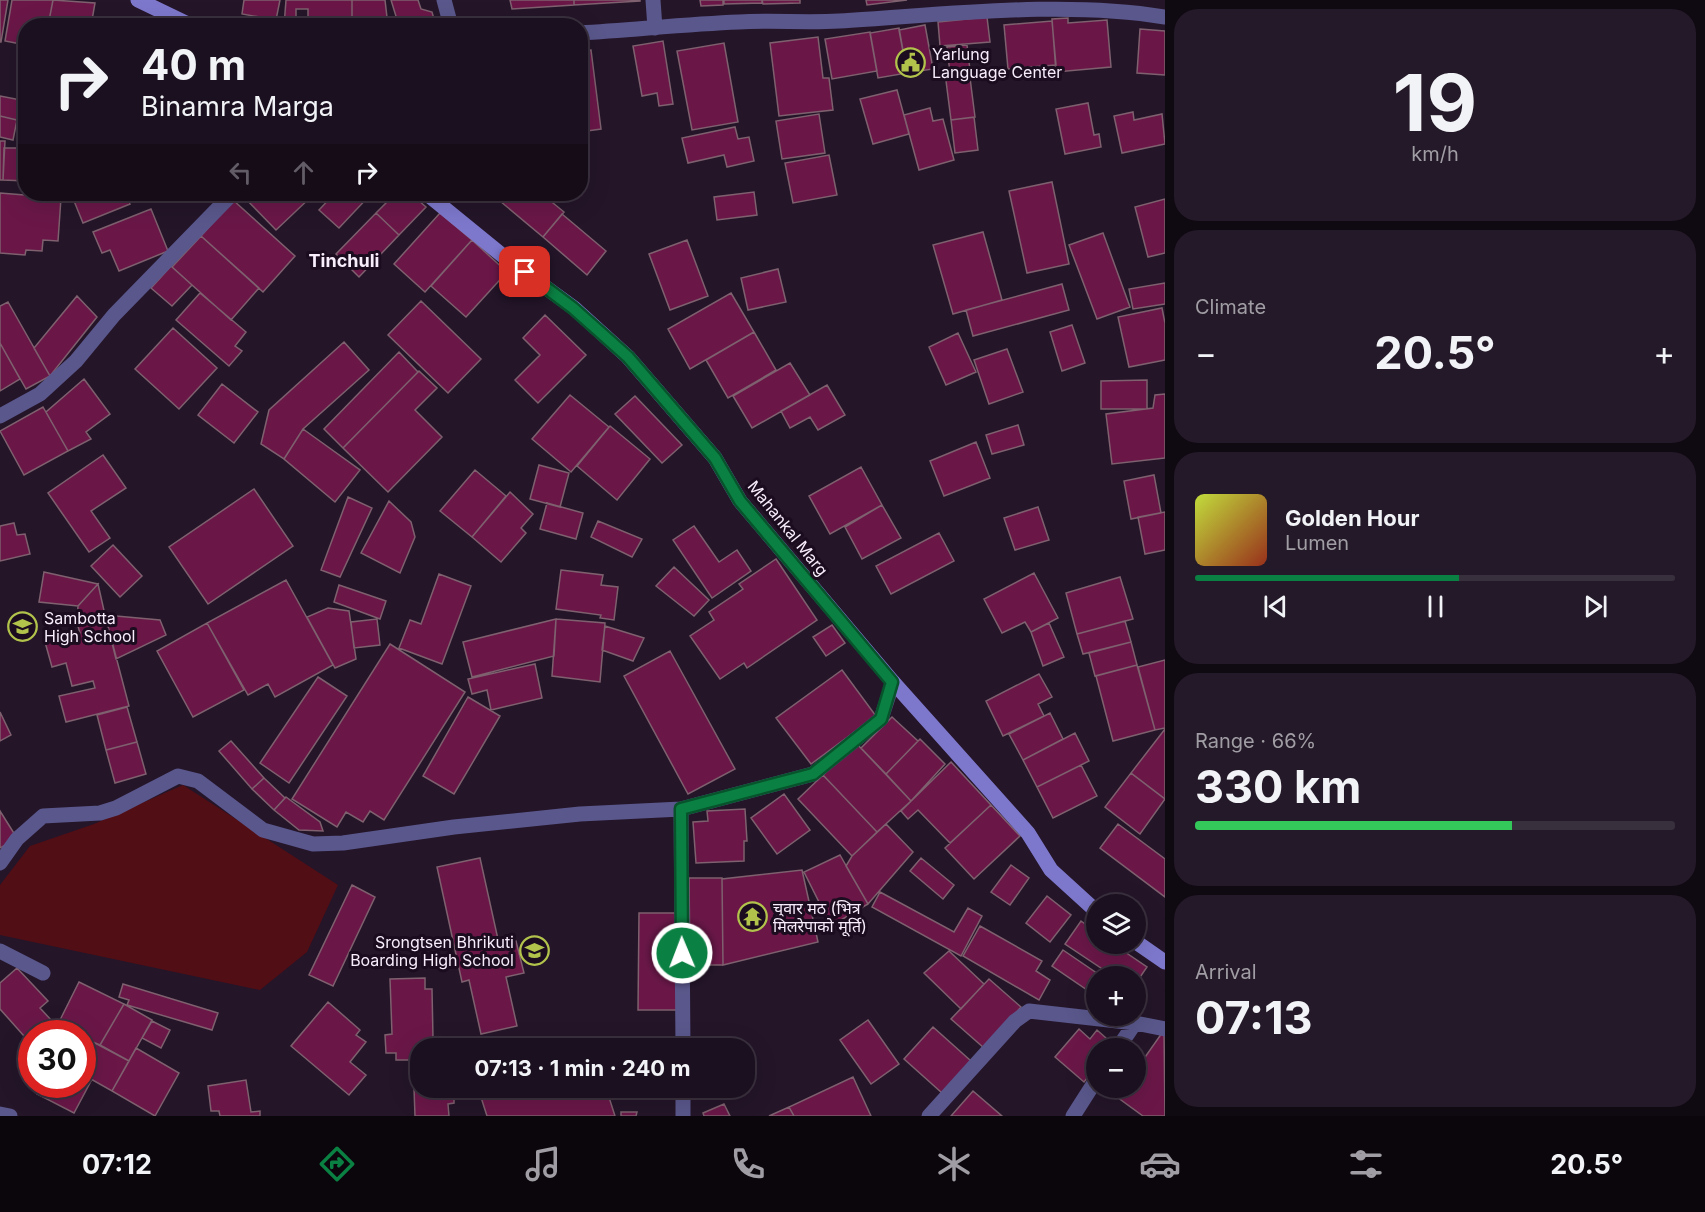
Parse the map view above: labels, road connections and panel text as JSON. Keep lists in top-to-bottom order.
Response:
{
  "streets": {
    "main road": ["Mahankal Marg"]
  },
  "districts": ["Tinchuli"],
  "places": {
    "public building": ["Yarlung Language Center"],
    "school or university": ["Sambotta High School", "Srongtsen Bhrikuti Boarding High School"],
    "temple": ["चुवार मठ (भित्र मिलरेपाको मूर्ति)"]
  },
  "page": {
    "tile": [
      ["19", "km/h"],
      "Climate",
      ["Range · 66%", "330 km"],
      ["Arrival", "07:13"]
    ],
    "turn": ["40 m", "Binamra Marga"],
    "heat": ["−", "20.5°", "+"],
    "song": ["Golden Hour", "Lumen"],
    "map_buttons": ["+", "−"],
    "limit": "30",
    "trip": "07:13 · 1 min · 240 m",
    "tabs": ["07:12", "20.5°"]
  }
}
